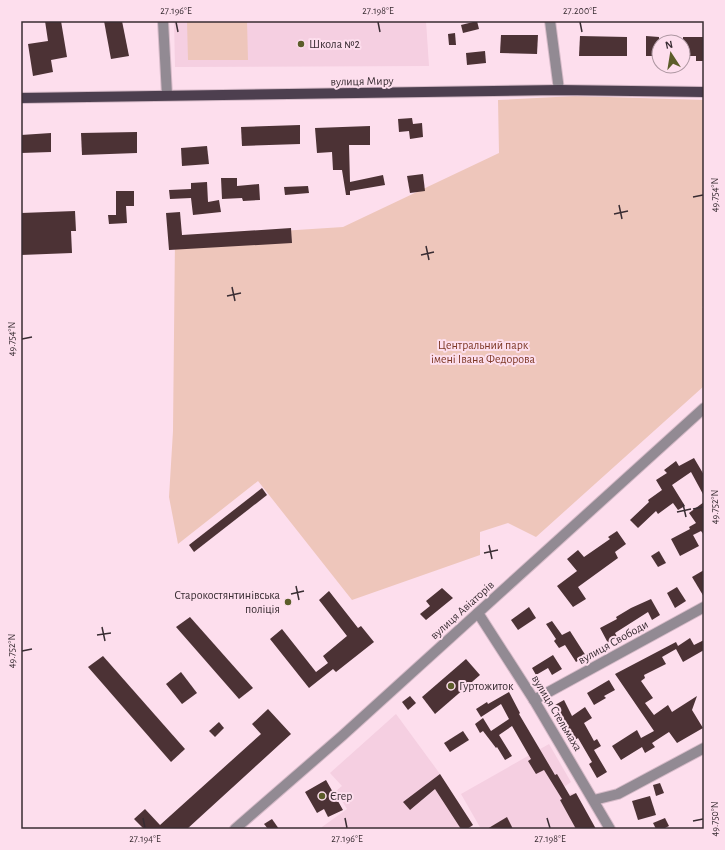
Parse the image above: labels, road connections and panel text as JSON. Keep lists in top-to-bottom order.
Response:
{
  "streets": {
    "main road": ["вулиця Миру"],
    "street": ["вулиця Авіаторів", "вулиця Свободи", "вулиця Стельмаха"]
  },
  "crossings": [
    ["вулиця Авіаторів", "вулиця Стельмаха"],
    ["вулиця Свободи", "вулиця Стельмаха"]
  ],
  "parks": ["Центральний парк імені Івана Федорова"],
  "places": [
    "Школа №2",
    "Старокостянтинівська поліція",
    "Гуртожиток",
    "Єгер"
  ],
  "north": "top",
  "coordinates": [
    "27.196°E",
    "27.198°E",
    "27.200°E",
    "49.754°N",
    "49.752°N",
    "49.750°N",
    "27.194°E"
  ]
}
